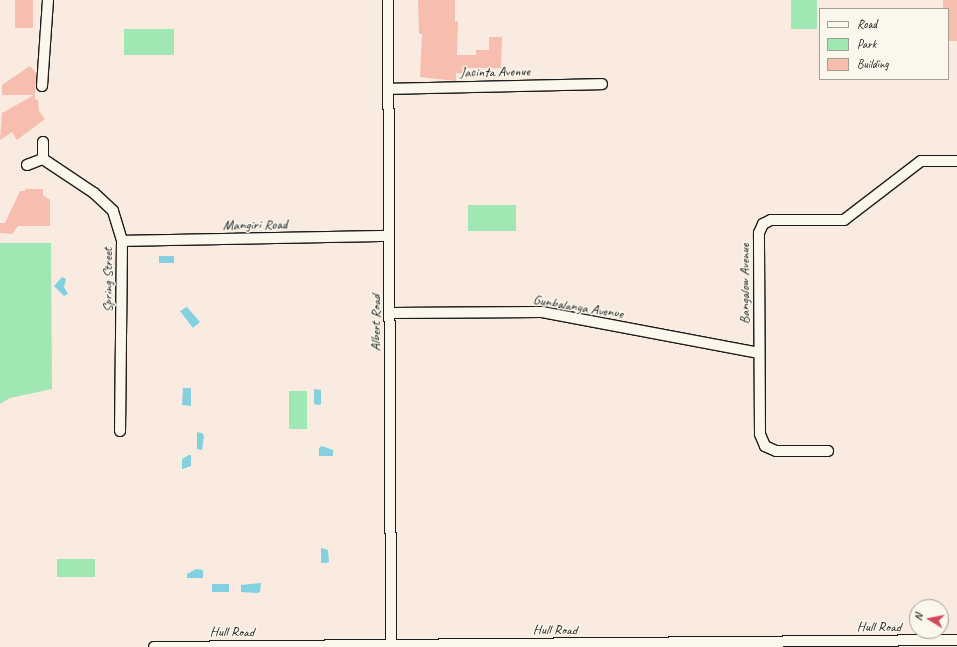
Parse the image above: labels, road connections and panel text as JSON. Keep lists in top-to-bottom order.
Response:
{
  "streets": {
    "street": [
      "Jacinta Avenue",
      "Mangiri Road",
      "Spring Street",
      "Bangalow Avenue",
      "Gunbalanya Avenue",
      "Albert Road",
      "Hull Road"
    ]
  },
  "crossings": [
    ["Jacinta Avenue", "Albert Road"],
    ["Mangiri Road", "Spring Street"],
    ["Mangiri Road", "Albert Road"],
    ["Bangalow Avenue", "Gunbalanya Avenue"],
    ["Gunbalanya Avenue", "Albert Road"],
    ["Albert Road", "Hull Road"]
  ],
  "legend": ["Road", "Park", "Building"],
  "north": "left"
}
